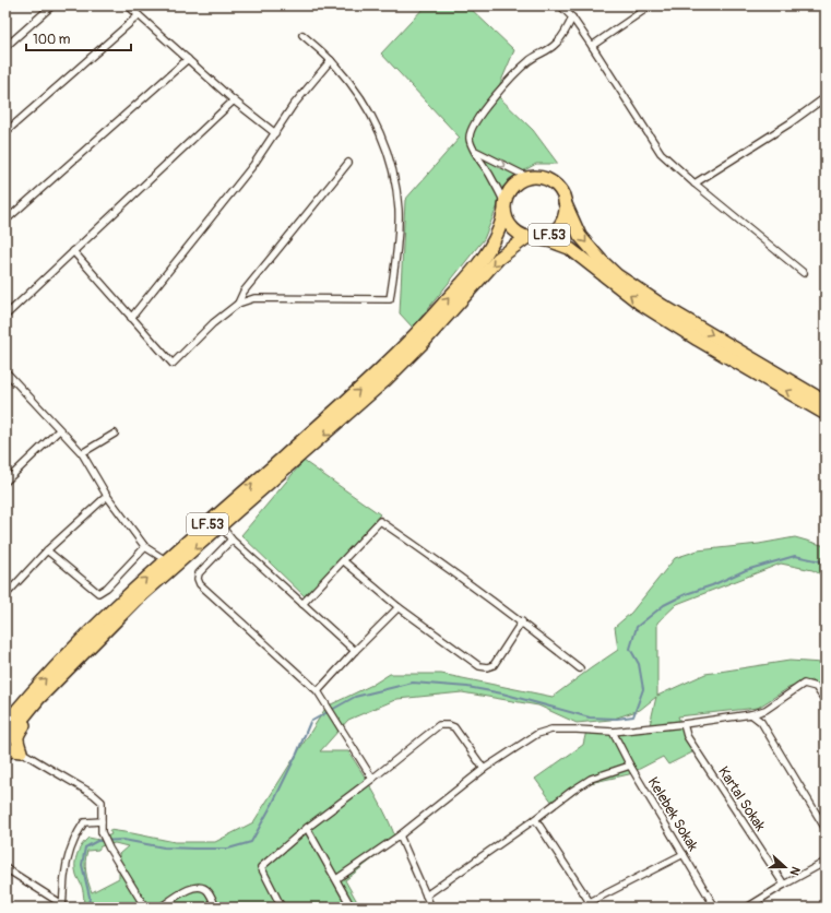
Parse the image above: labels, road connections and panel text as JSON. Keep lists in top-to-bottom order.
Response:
{
  "streets": {
    "highway": ["LF.53"],
    "street": ["Kartal Sokak", "Kelebek Sokak"]
  },
  "scale_bar": "100 m",
  "north": "right"
}
